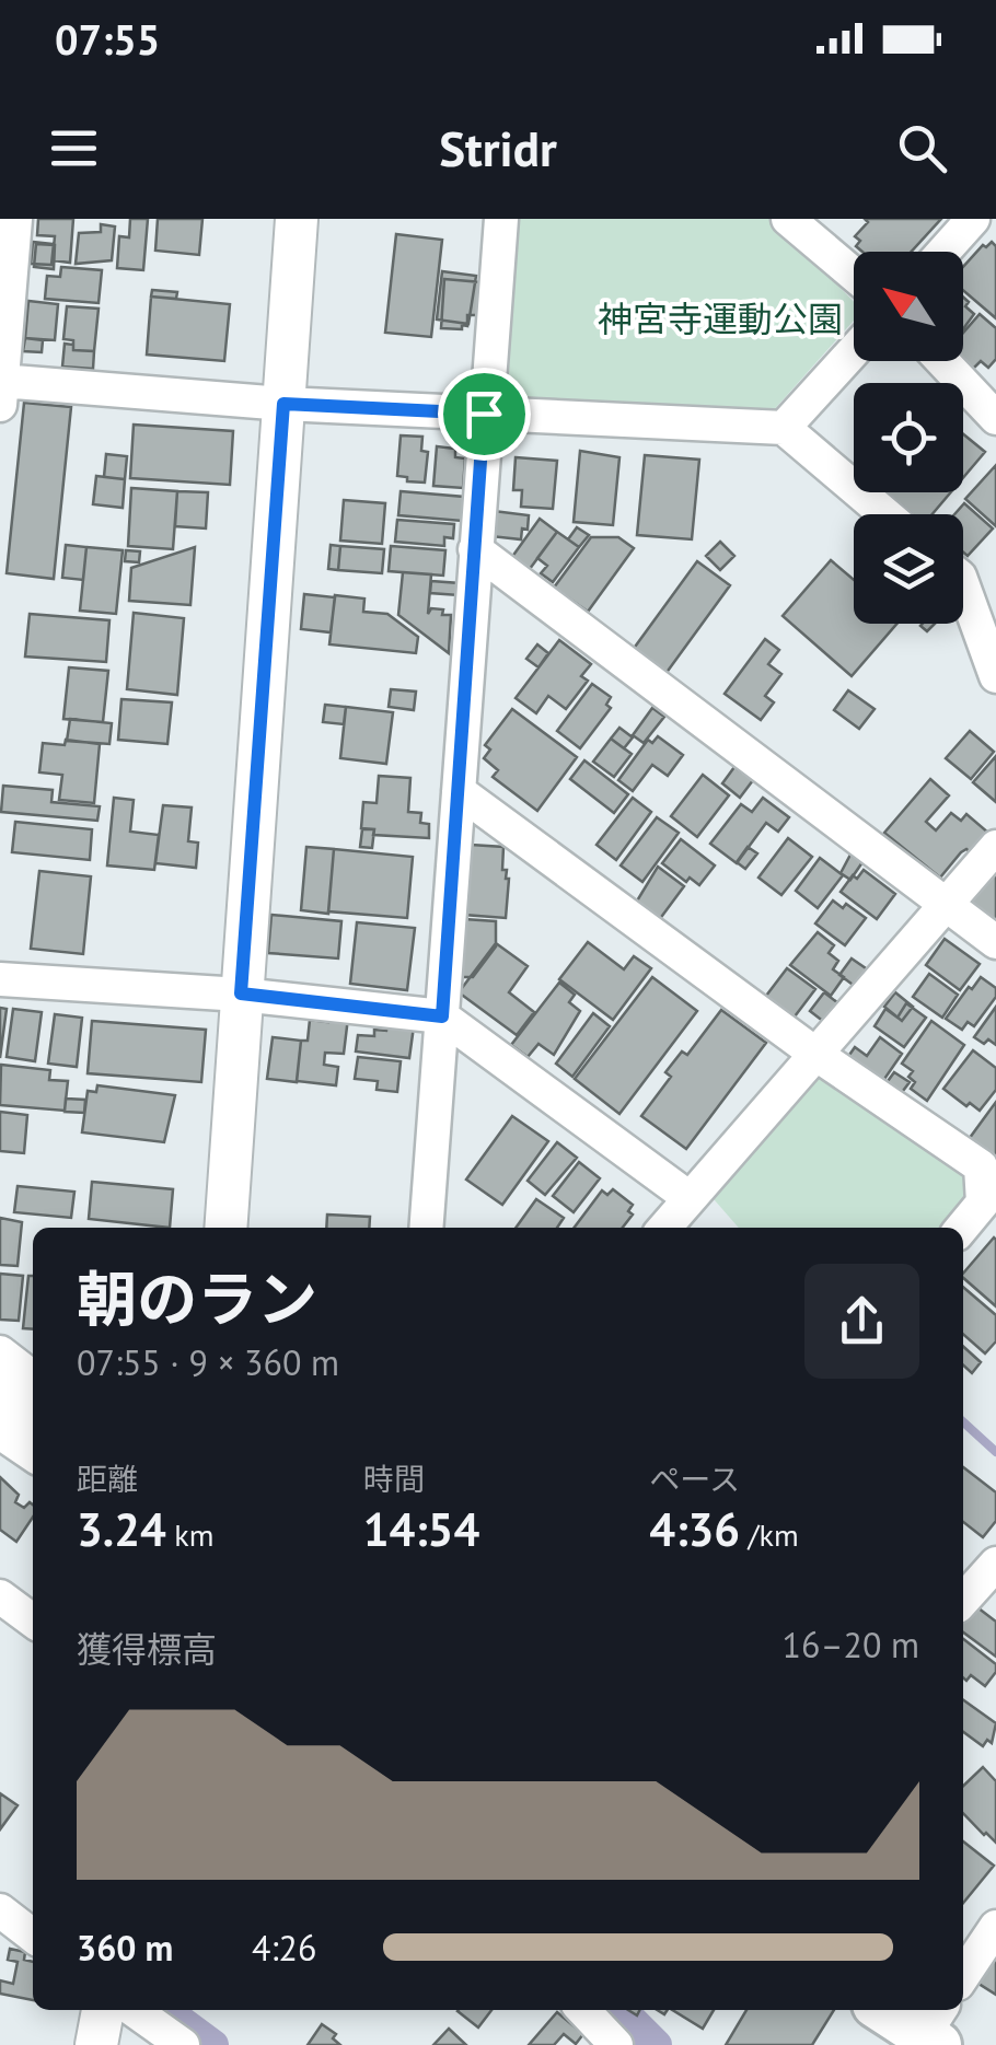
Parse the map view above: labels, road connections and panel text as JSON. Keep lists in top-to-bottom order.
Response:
{
  "parks": ["神宮寺運動公園"],
  "north": "top left",
  "page": {
    "status": "07:55",
    "header": "Stridr",
    "heading": ["朝のラン", "07:55 · 9 × 360 m"],
    "stats": [
      ["距離", "3.24 km"],
      ["時間", "14:54"],
      ["ペース", "4:36 /km"]
    ],
    "chart": ["獲得標高", "16–20 m"],
    "list": [
      {
        "name": "360 m",
        "note": "4:26"
      }
    ]
  }
}
